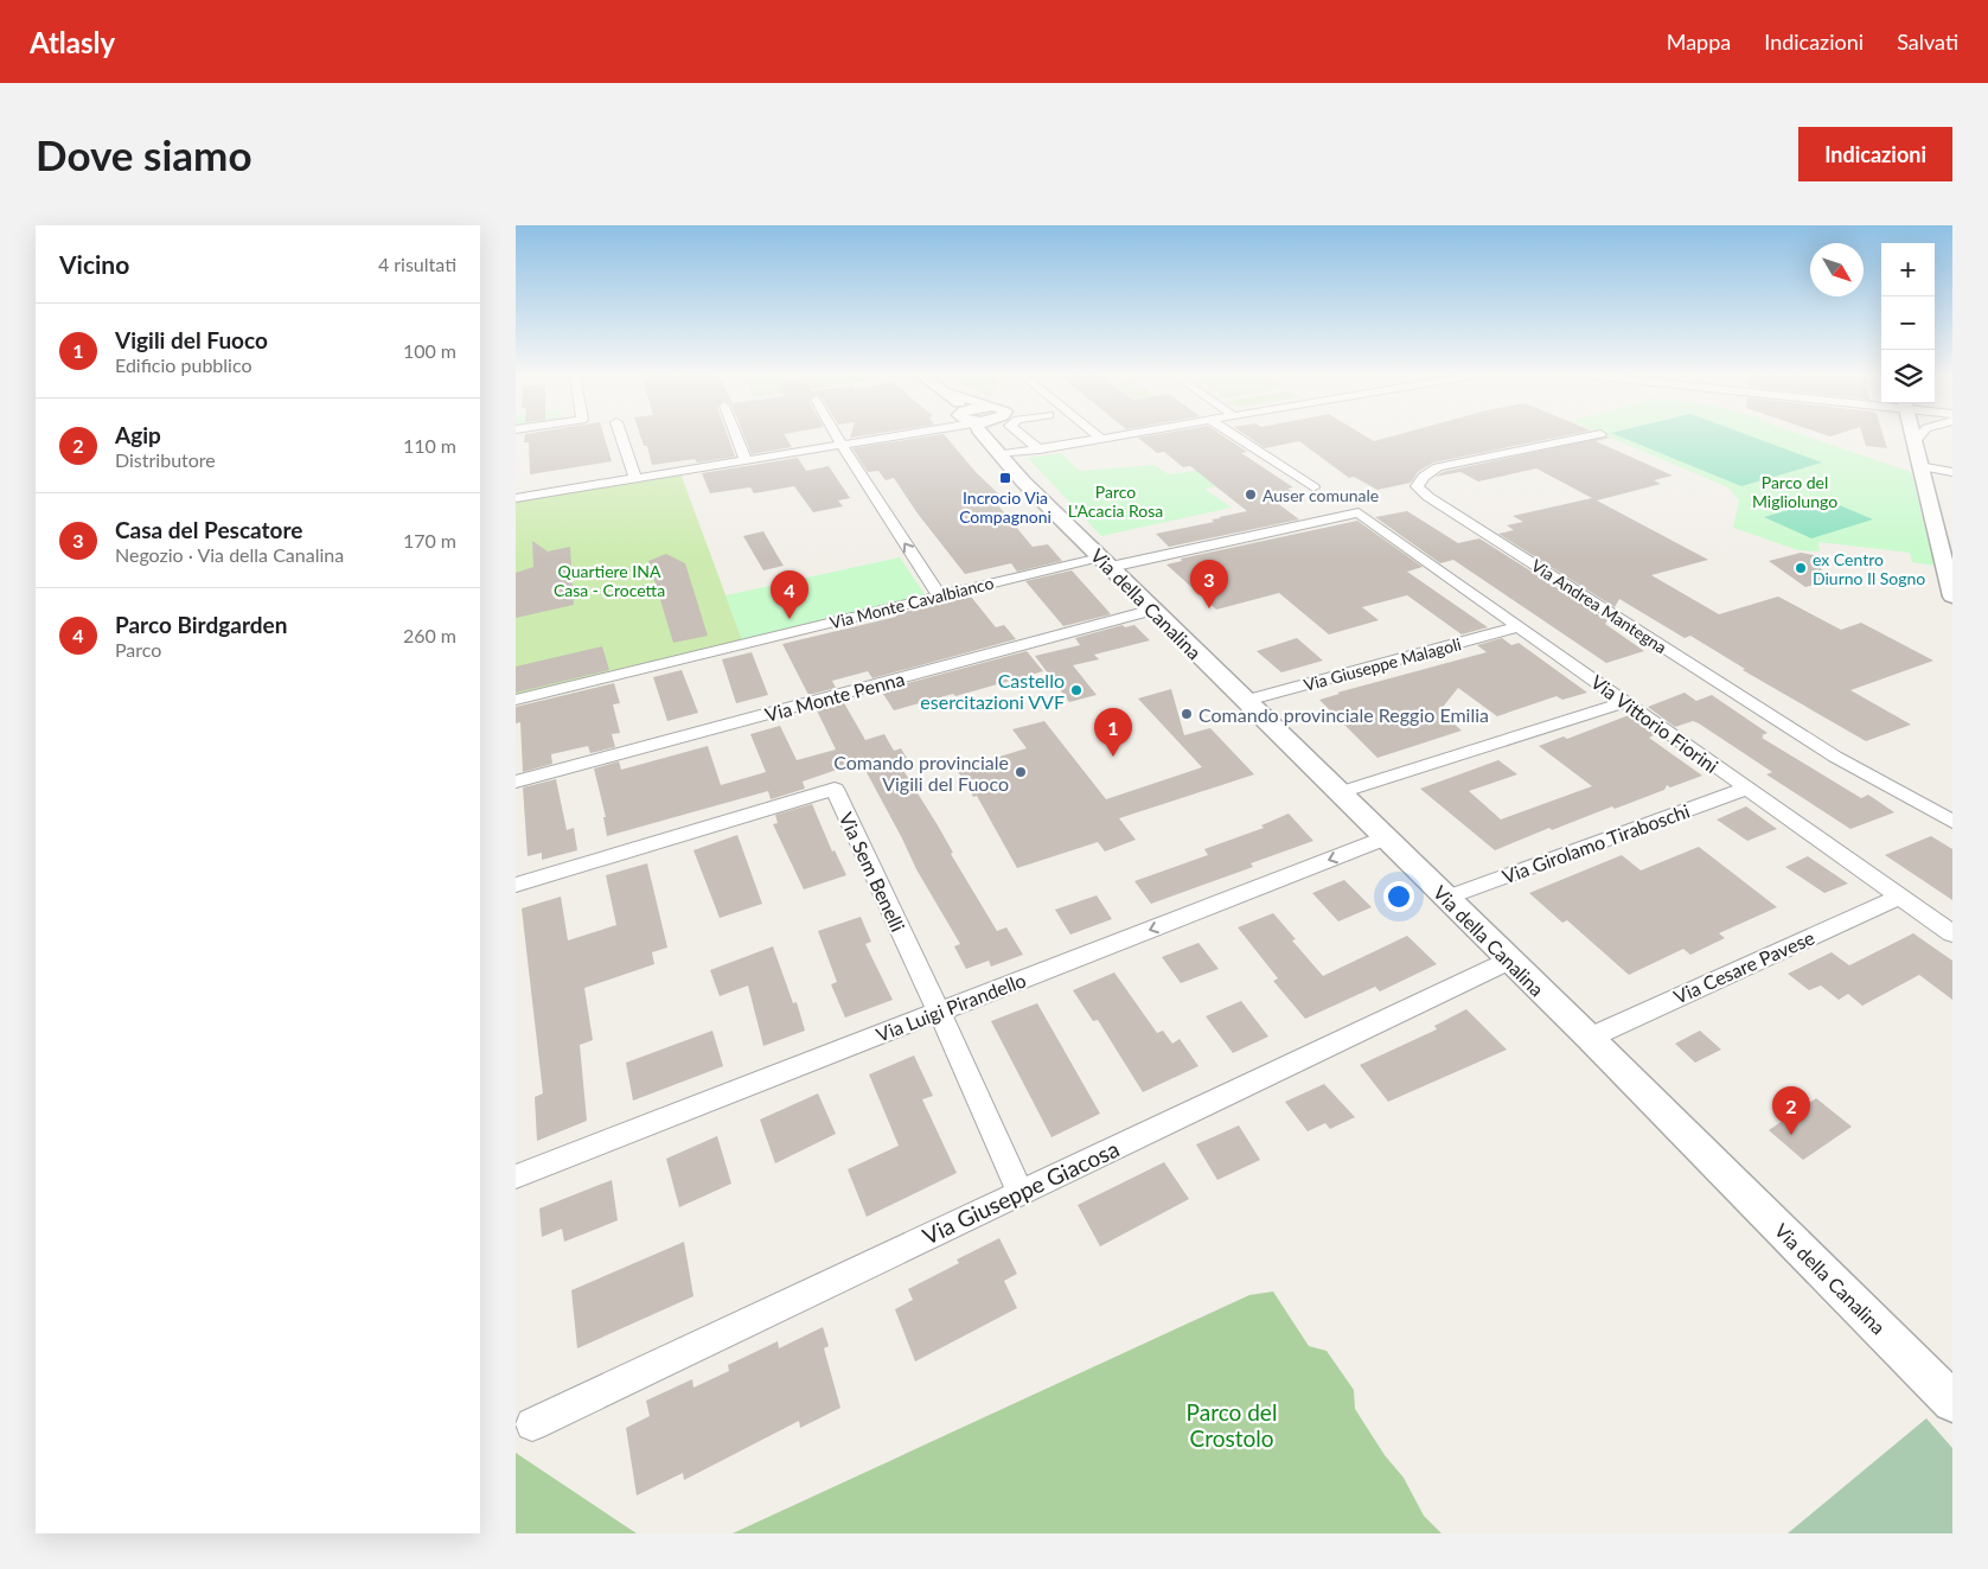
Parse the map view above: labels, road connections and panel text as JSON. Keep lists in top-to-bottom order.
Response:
{
  "streets": {
    "street": [
      "Via Monte Cavalbianco",
      "Via della Canalina",
      "Via Andrea Mantegna",
      "Via Giuseppe Malagoli",
      "Via Monte Penna",
      "Via Vittorio Fiorini",
      "Via Girolamo Tiraboschi",
      "Via Sem Benelli",
      "Via Cesare Pavese",
      "Via Luigi Pirandello",
      "Via Giuseppe Giacosa"
    ]
  },
  "crossings": [
    ["Via Monte Cavalbianco", "Via della Canalina"],
    ["Via Monte Cavalbianco", "Via Vittorio Fiorini"],
    ["Via della Canalina", "Via Giuseppe Malagoli"],
    ["Via della Canalina", "Via Monte Penna"],
    ["Via della Canalina", "Via Girolamo Tiraboschi"],
    ["Via della Canalina", "Via Cesare Pavese"],
    ["Via della Canalina", "Via Luigi Pirandello"],
    ["Via della Canalina", "Via Giuseppe Giacosa"],
    ["Via Giuseppe Malagoli", "Via Vittorio Fiorini"],
    ["Via Vittorio Fiorini", "Via Girolamo Tiraboschi"],
    ["Via Vittorio Fiorini", "Via Cesare Pavese"],
    ["Via Sem Benelli", "Via Luigi Pirandello"],
    ["Via Sem Benelli", "Via Giuseppe Giacosa"]
  ],
  "one_way": ["Via Luigi Pirandello"],
  "parks": [
    "Parco del Migliolungo",
    "Parco L'Acacia Rosa",
    "Quartiere INA Casa - Crocetta",
    "Parco del Crostolo"
  ],
  "places": {
    "transit": ["Incrocio Via Compagnoni"],
    "other": [
      "Auser comunale",
      "ex Centro Diurno Il Sogno",
      "Castello esercitazioni VVF",
      "Comando provinciale Reggio Emilia",
      "Comando provinciale Vigili del Fuoco"
    ]
  },
  "north": "bottom right",
  "page": {
    "header": "Atlasly",
    "nav": ["Mappa", "Indicazioni", "Salvati"],
    "buttons": "Indicazioni",
    "title": "Dove siamo",
    "heading": ["Vicino", "4 risultati"],
    "map_buttons": ["+", "−"],
    "list": [
      {
        "mark": "1",
        "name": "Vigili del Fuoco",
        "note": "Edificio pubblico",
        "value": "100 m"
      },
      {
        "mark": "2",
        "name": "Agip",
        "note": "Distributore",
        "value": "110 m"
      },
      {
        "mark": "3",
        "name": "Casa del Pescatore",
        "note": "Negozio · Via della Canalina",
        "value": "170 m"
      },
      {
        "mark": "4",
        "name": "Parco Birdgarden",
        "note": "Parco",
        "value": "260 m"
      }
    ],
    "pins": [
      "3",
      "4",
      "1",
      "2"
    ]
  }
}
